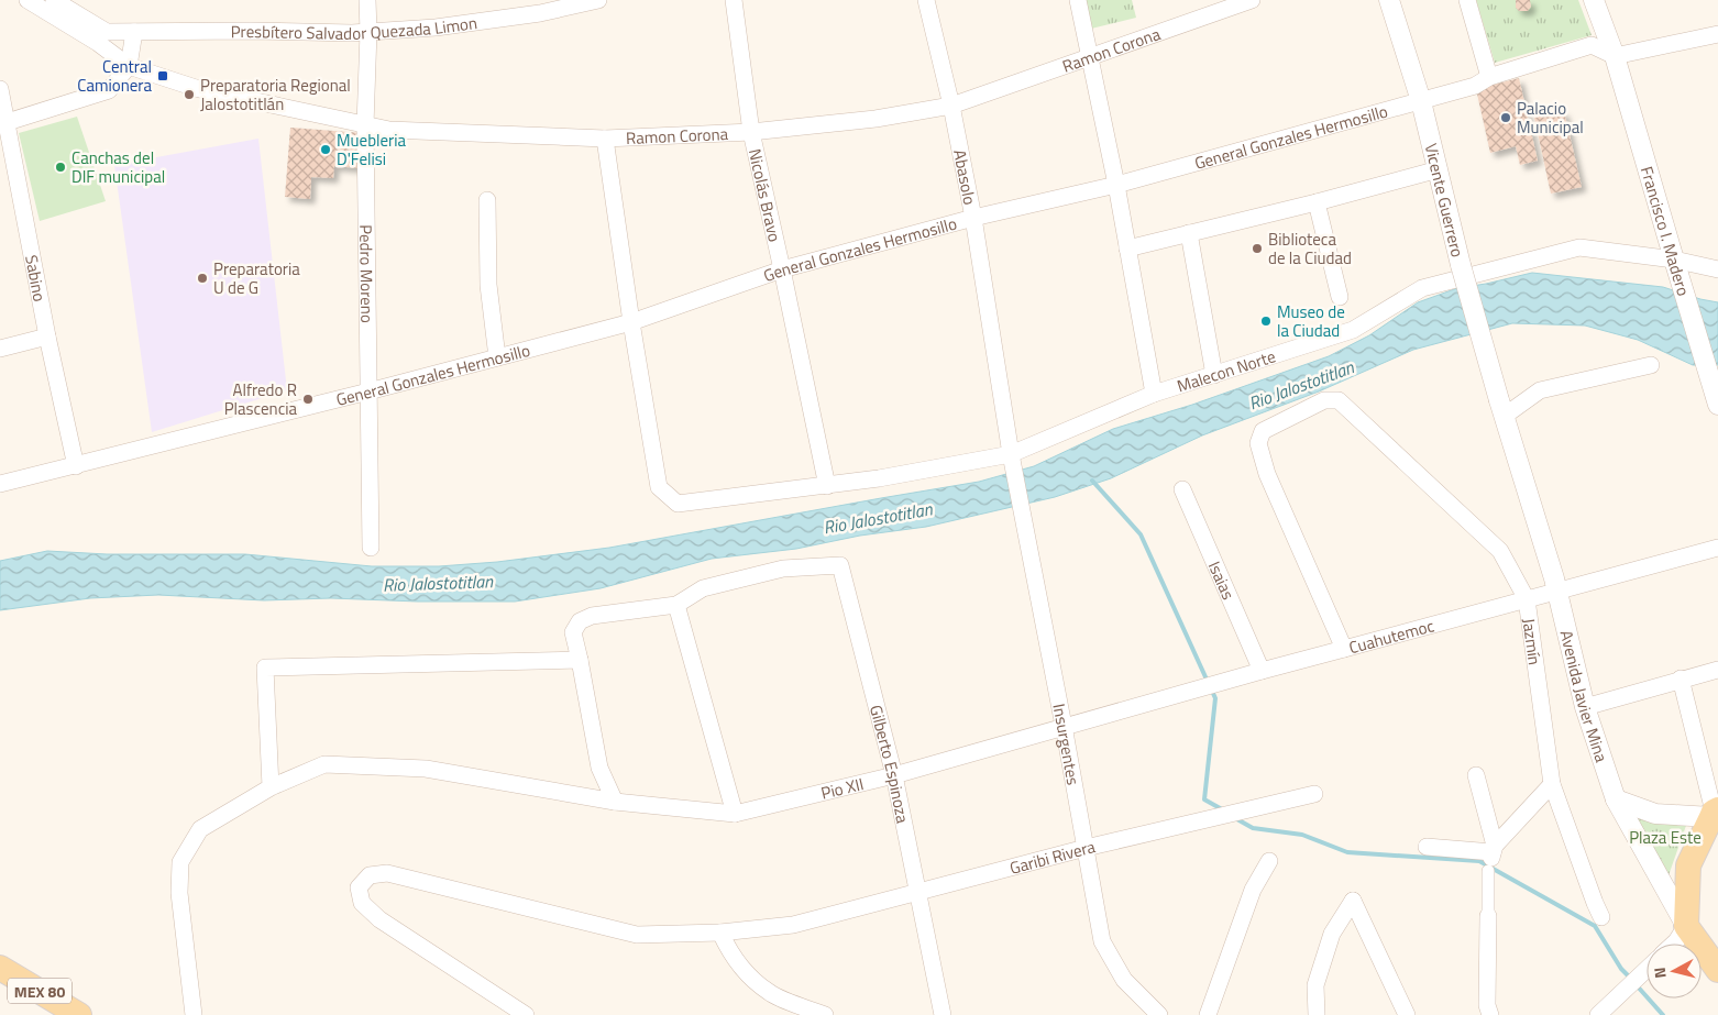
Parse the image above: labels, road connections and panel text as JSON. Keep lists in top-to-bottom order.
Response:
{
  "streets": {
    "main road": ["Avenida Javier Mina", "MEX 80"],
    "street": [
      "Presbítero Salvador Quezada Limon",
      "Ramon Corona",
      "General Gonzales Hermosillo",
      "Abasolo",
      "Nicolás Bravo",
      "Vicente Guerrero",
      "Francisco I. Madero",
      "Pedro Moreno",
      "Sabino",
      "Malecon Norte",
      "Isaias",
      "Cuahutemoc",
      "Jazmín",
      "Insurgentes",
      "Gilberto Espinoza",
      "Pio XII",
      "Garibi Rivera"
    ]
  },
  "crossings": [
    ["Presbítero Salvador Quezada Limon", "Ramon Corona"],
    ["Presbítero Salvador Quezada Limon", "Pedro Moreno"],
    ["Ramon Corona", "Abasolo"],
    ["Ramon Corona", "Nicolás Bravo"],
    ["Ramon Corona", "Pedro Moreno"],
    ["Ramon Corona", "Malecon Norte"],
    ["General Gonzales Hermosillo", "Abasolo"],
    ["General Gonzales Hermosillo", "Nicolás Bravo"],
    ["General Gonzales Hermosillo", "Vicente Guerrero"],
    ["General Gonzales Hermosillo", "Francisco I. Madero"],
    ["General Gonzales Hermosillo", "Pedro Moreno"],
    ["General Gonzales Hermosillo", "Sabino"],
    ["General Gonzales Hermosillo", "Malecon Norte"],
    ["Abasolo", "Malecon Norte"],
    ["Abasolo", "Insurgentes"],
    ["Nicolás Bravo", "Malecon Norte"],
    ["Vicente Guerrero", "Avenida Javier Mina"],
    ["Francisco I. Madero", "Malecon Norte"],
    ["Malecon Norte", "Insurgentes"],
    ["Isaias", "Cuahutemoc"],
    ["Cuahutemoc", "Jazmín"],
    ["Cuahutemoc", "Avenida Javier Mina"],
    ["Cuahutemoc", "Insurgentes"],
    ["Cuahutemoc", "Pio XII"],
    ["Insurgentes", "Pio XII"],
    ["Insurgentes", "Garibi Rivera"],
    ["Gilberto Espinoza", "Pio XII"],
    ["Gilberto Espinoza", "Garibi Rivera"]
  ],
  "water": ["Rio Jalostotitlan"],
  "parks": ["Plaza Este"],
  "places": {
    "transit": ["Central Camionera"],
    "other": [
      "Preparatoria Regional Jalostotitlán",
      "Palacio Municipal",
      "Muebleria D'Felisi",
      "Canchas del DIF municipal",
      "Biblioteca de la Ciudad",
      "Preparatoria U de G",
      "Museo de la Ciudad",
      "Alfredo R Plascencia"
    ]
  },
  "north": "left"
}
